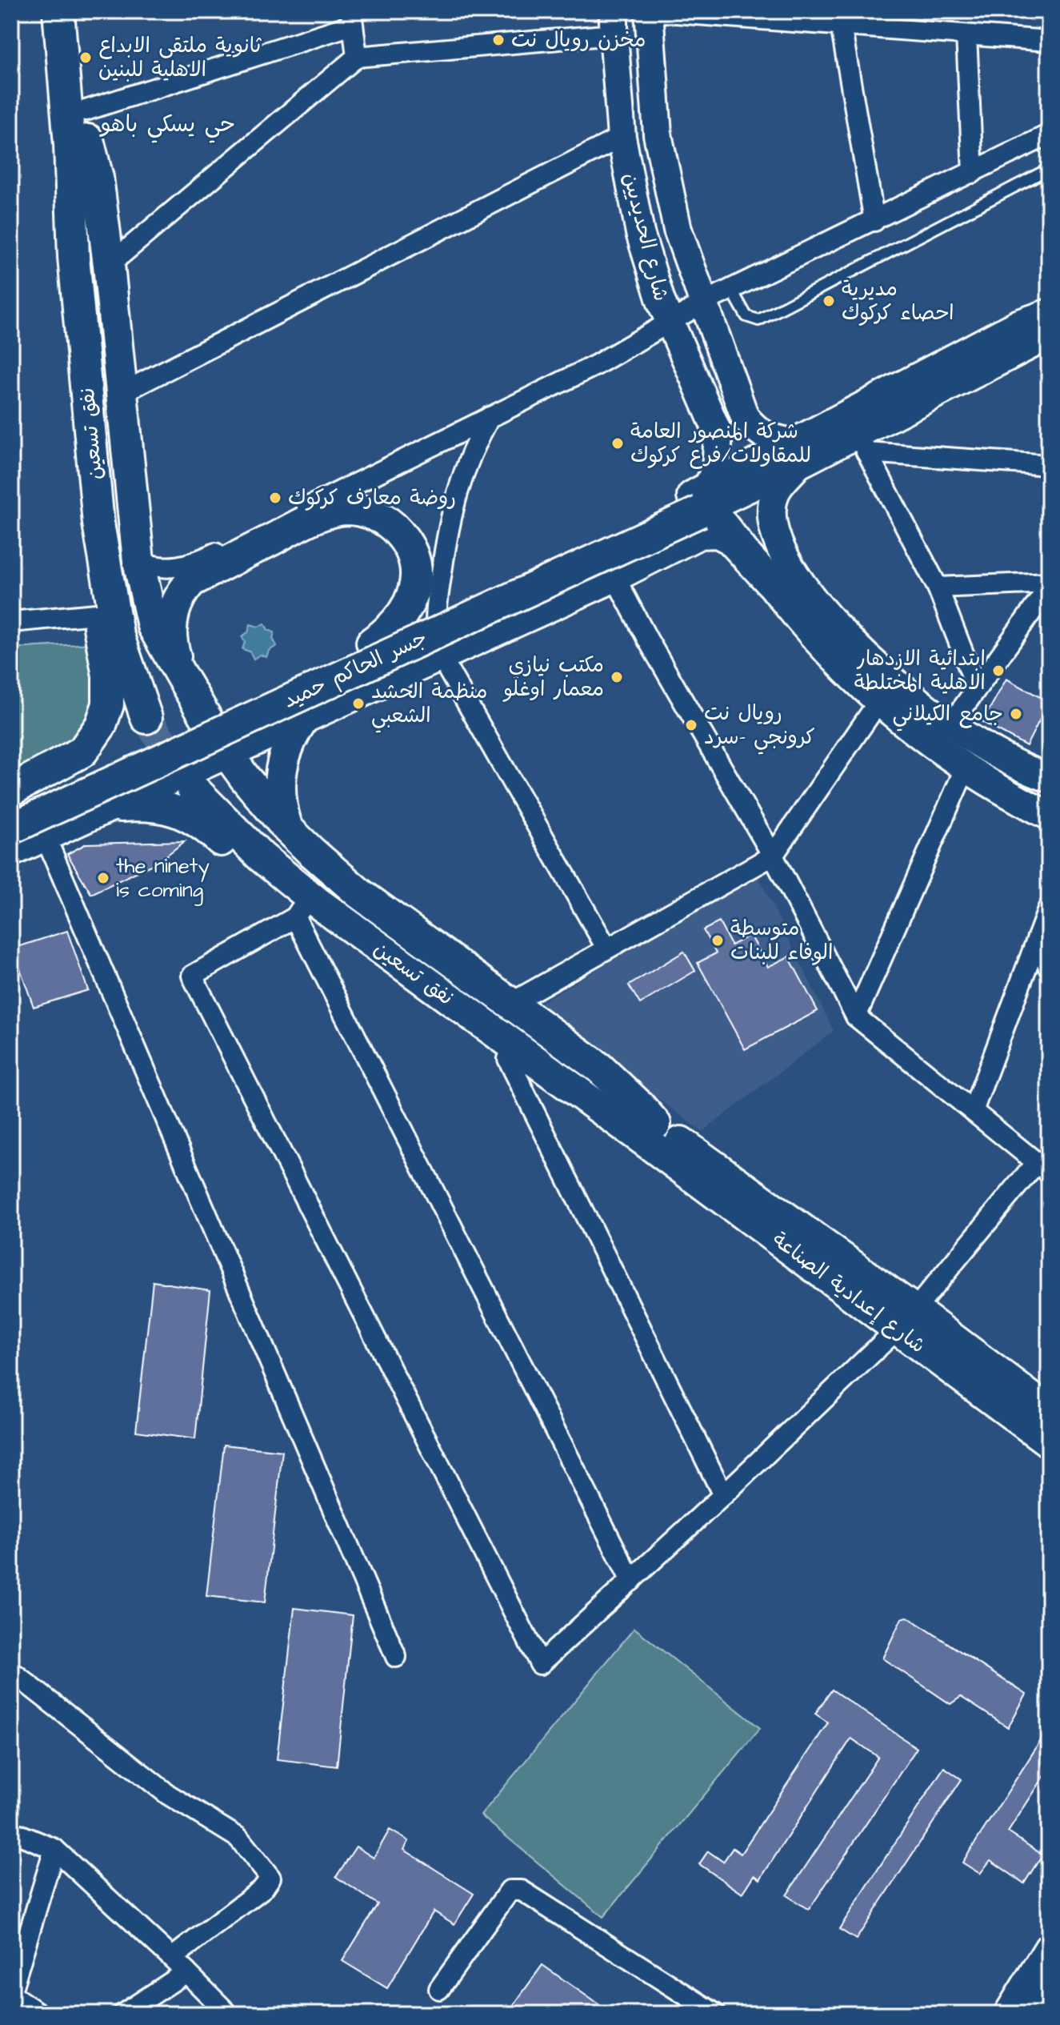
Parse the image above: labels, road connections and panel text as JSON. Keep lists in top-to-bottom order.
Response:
{
  "streets": {
    "main road": ["نفق تسعين", "جسر الحاكم حميد", "شارع إعدادية الصناعة"],
    "street": ["شارع الحديديين"]
  },
  "crossings": [
    ["شارع الحديديين", "جسر الحاكم حميد"],
    ["نفق تسعين", "شارع إعدادية الصناعة"]
  ],
  "districts": ["حي يسكي باهو"],
  "places": [
    "مخزن رويال نت",
    "ثانوية ملتقى الابداع الاهلية للبنين",
    "مديرية احصاء كركوك",
    "شركة المنصور العامة للمقاولات/فرع كركوك",
    "روضة معارف كركوك",
    "ابتدائية الازدهار الاهلية المختلطة",
    "مكتب نيازي معمار اوغلو",
    "منظمة الحشد الشعبي",
    "جامع الكيلاني",
    "رويال نت كرونجي -سرد",
    "the ninety is coming",
    "متوسطة الوفاء للبنات"
  ]
}
